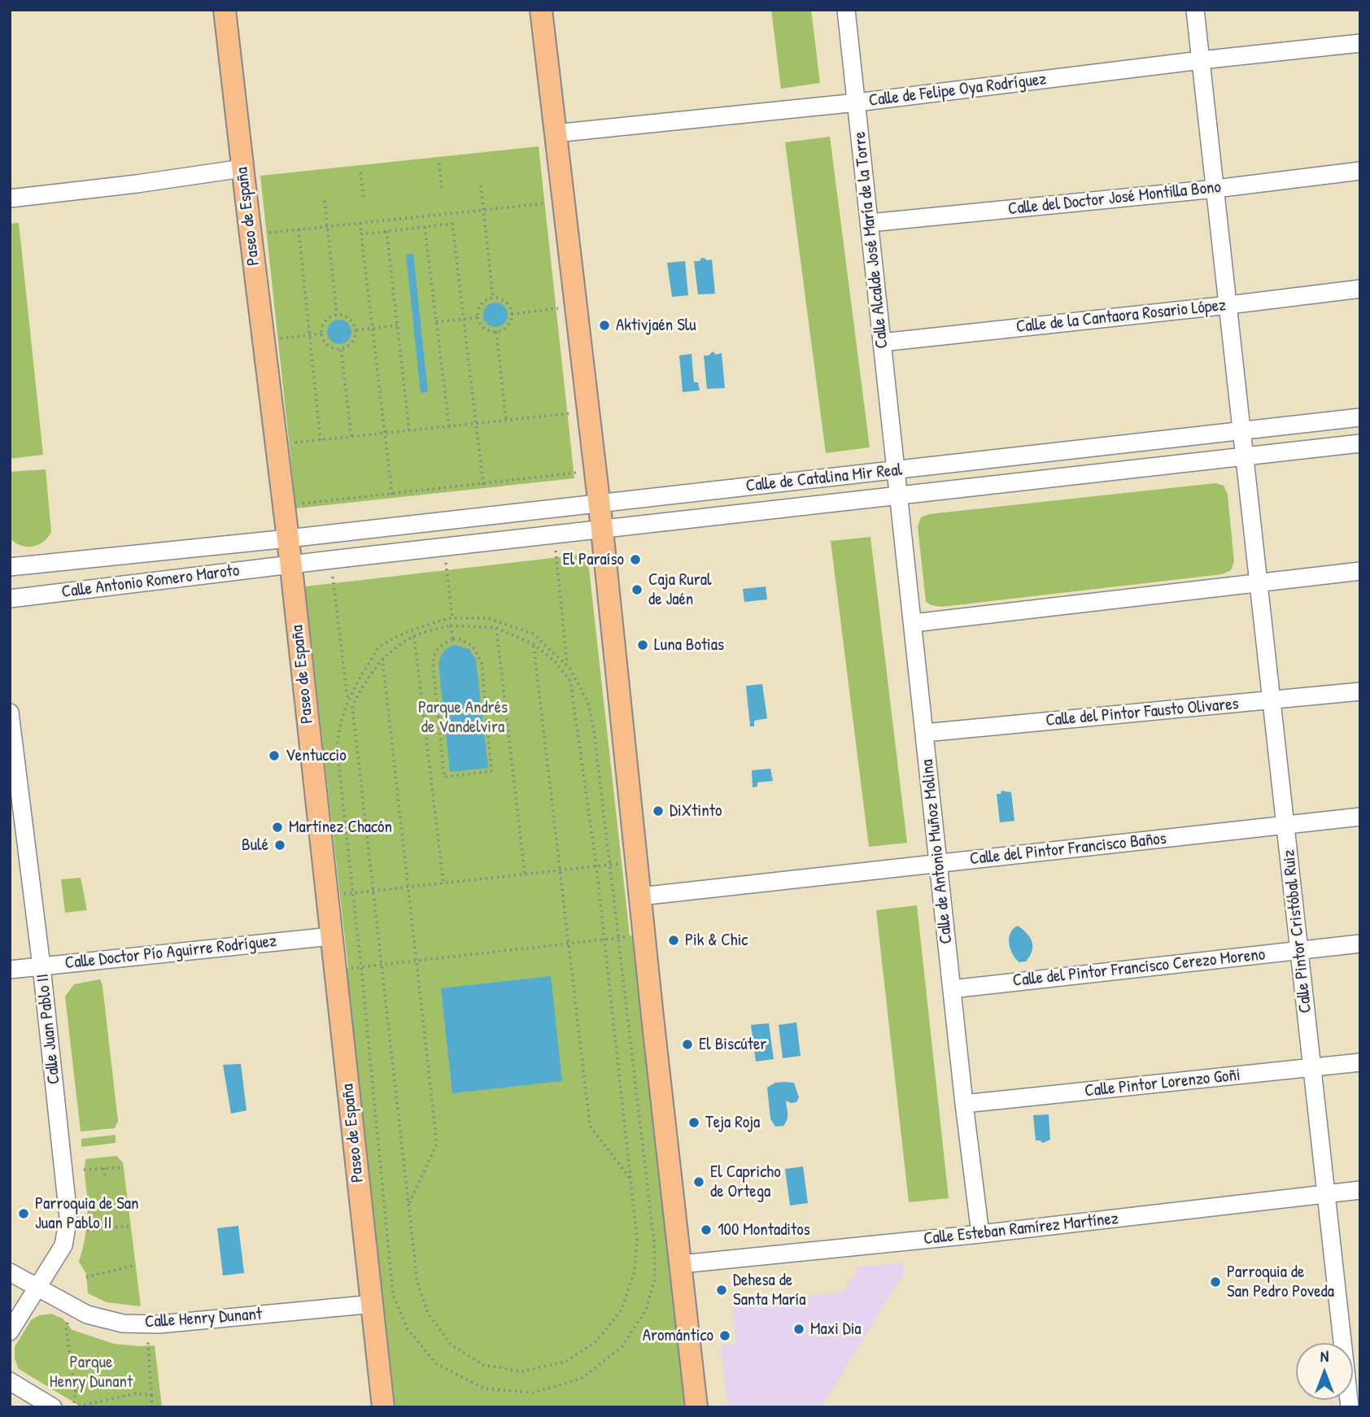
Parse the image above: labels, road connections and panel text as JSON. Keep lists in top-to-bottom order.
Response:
{
  "streets": {
    "main road": ["Paseo de España"],
    "street": [
      "Calle de Felipe Oya Rodríguez",
      "Calle del Doctor José Montilla Bono",
      "Calle Alcalde José María de la Torre",
      "Calle de la Cantaora Rosario López",
      "Calle de Catalina Mir Real",
      "Calle Antonio Romero Maroto",
      "Calle del Pintor Fausto Olivares",
      "Calle del Pintor Francisco Baños",
      "Calle de Antonio Muñoz Molina",
      "Calle Pintor Cristóbal Ruiz",
      "Calle Doctor Pío Aguirre Rodríguez",
      "Calle del Pintor Francisco Cerezo Moreno",
      "Calle Juan Pablo II",
      "Calle Pintor Lorenzo Goñi",
      "Calle Esteban Ramírez Martínez",
      "Calle Henry Dunant"
    ]
  },
  "crossings": [
    ["Calle de Felipe Oya Rodríguez", "Calle Alcalde José María de la Torre"],
    ["Calle de Felipe Oya Rodríguez", "Calle Pintor Cristóbal Ruiz"],
    ["Calle del Doctor José Montilla Bono", "Calle Alcalde José María de la Torre"],
    ["Calle del Doctor José Montilla Bono", "Calle Pintor Cristóbal Ruiz"],
    ["Paseo de España", "Calle de Catalina Mir Real"],
    ["Paseo de España", "Calle Antonio Romero Maroto"],
    ["Paseo de España", "Calle Doctor Pío Aguirre Rodríguez"],
    ["Paseo de España", "Calle Henry Dunant"],
    ["Calle Alcalde José María de la Torre", "Calle de la Cantaora Rosario López"],
    ["Calle Alcalde José María de la Torre", "Calle de Catalina Mir Real"],
    ["Calle Alcalde José María de la Torre", "Calle de Antonio Muñoz Molina"],
    ["Calle de la Cantaora Rosario López", "Calle Pintor Cristóbal Ruiz"],
    ["Calle de Catalina Mir Real", "Calle Antonio Romero Maroto"],
    ["Calle de Catalina Mir Real", "Calle de Antonio Muñoz Molina"],
    ["Calle de Catalina Mir Real", "Calle Pintor Cristóbal Ruiz"],
    ["Calle del Pintor Fausto Olivares", "Calle de Antonio Muñoz Molina"],
    ["Calle del Pintor Fausto Olivares", "Calle Pintor Cristóbal Ruiz"],
    ["Calle del Pintor Francisco Baños", "Calle de Antonio Muñoz Molina"],
    ["Calle del Pintor Francisco Baños", "Calle Pintor Cristóbal Ruiz"],
    ["Calle de Antonio Muñoz Molina", "Calle del Pintor Francisco Cerezo Moreno"],
    ["Calle de Antonio Muñoz Molina", "Calle Pintor Lorenzo Goñi"],
    ["Calle de Antonio Muñoz Molina", "Calle Esteban Ramírez Martínez"],
    ["Calle Pintor Cristóbal Ruiz", "Calle del Pintor Francisco Cerezo Moreno"],
    ["Calle Pintor Cristóbal Ruiz", "Calle Pintor Lorenzo Goñi"],
    ["Calle Pintor Cristóbal Ruiz", "Calle Esteban Ramírez Martínez"],
    ["Calle Doctor Pío Aguirre Rodríguez", "Calle Juan Pablo II"],
    ["Calle Juan Pablo II", "Calle Henry Dunant"]
  ],
  "parks": ["Parque Andrés de Vandelvira", "Parque Henry Dunant"],
  "places": [
    "Aktivjaén Slu",
    "El Paraíso",
    "Caja Rural de Jaén",
    "Luna Botias",
    "Ventuccio",
    "DiXtinto",
    "Martínez Chacón",
    "Bulé",
    "Pik & Chic",
    "El Biscúter",
    "Teja Roja",
    "El Capricho de Ortega",
    "Parroquia de San Juan Pablo II",
    "100 Montaditos",
    "Parroquia de San Pedro Poveda",
    "Dehesa de Santa María",
    "Maxi Dia",
    "Aromántico"
  ],
  "north": "top"
}
